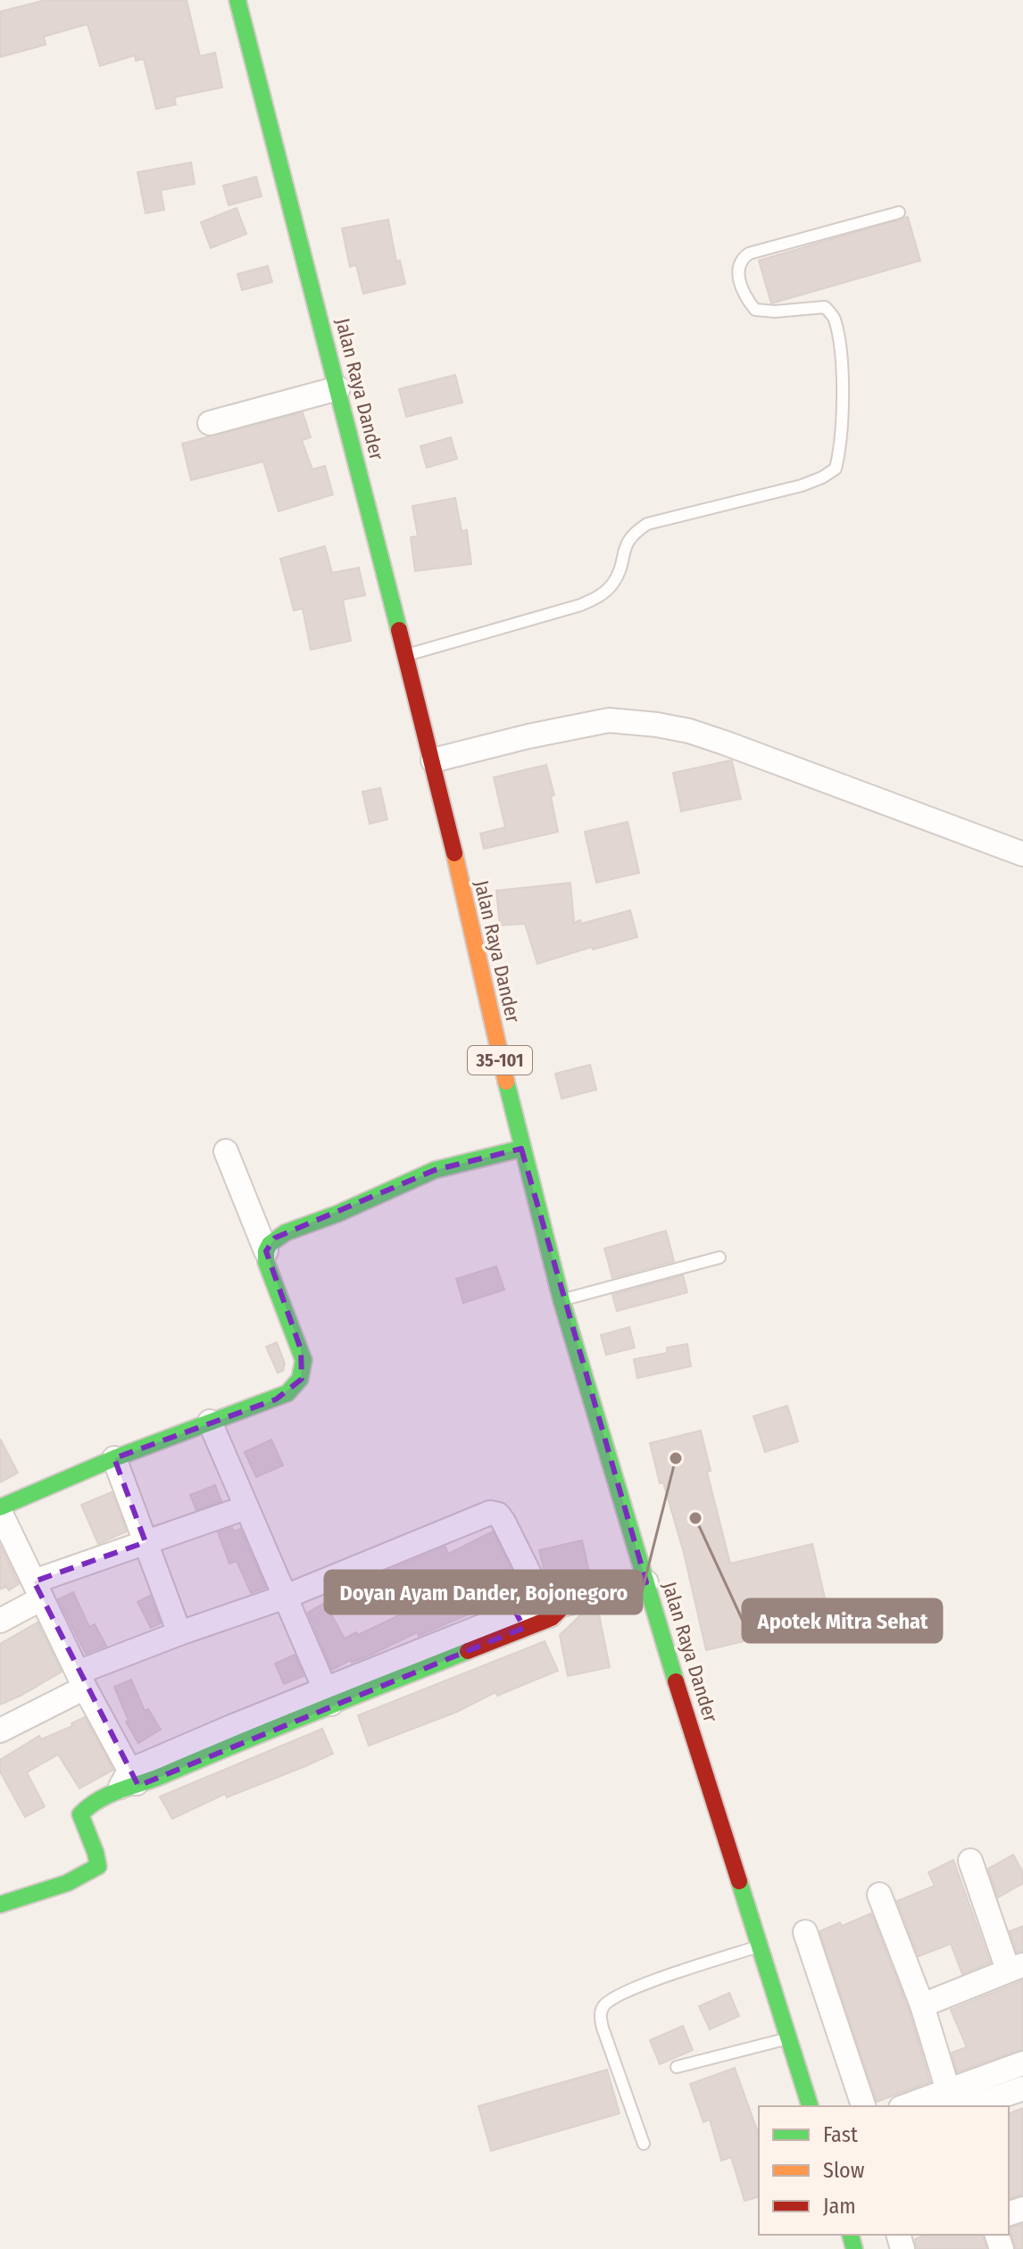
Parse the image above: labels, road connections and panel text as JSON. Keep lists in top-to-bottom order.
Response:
{
  "streets": {
    "main road": ["Jalan Raya Dander", "35-101"]
  },
  "places": ["Doyan Ayam Dander, Bojonegoro", "Apotek Mitra Sehat"],
  "legend": ["Fast", "Slow", "Jam"]
}
